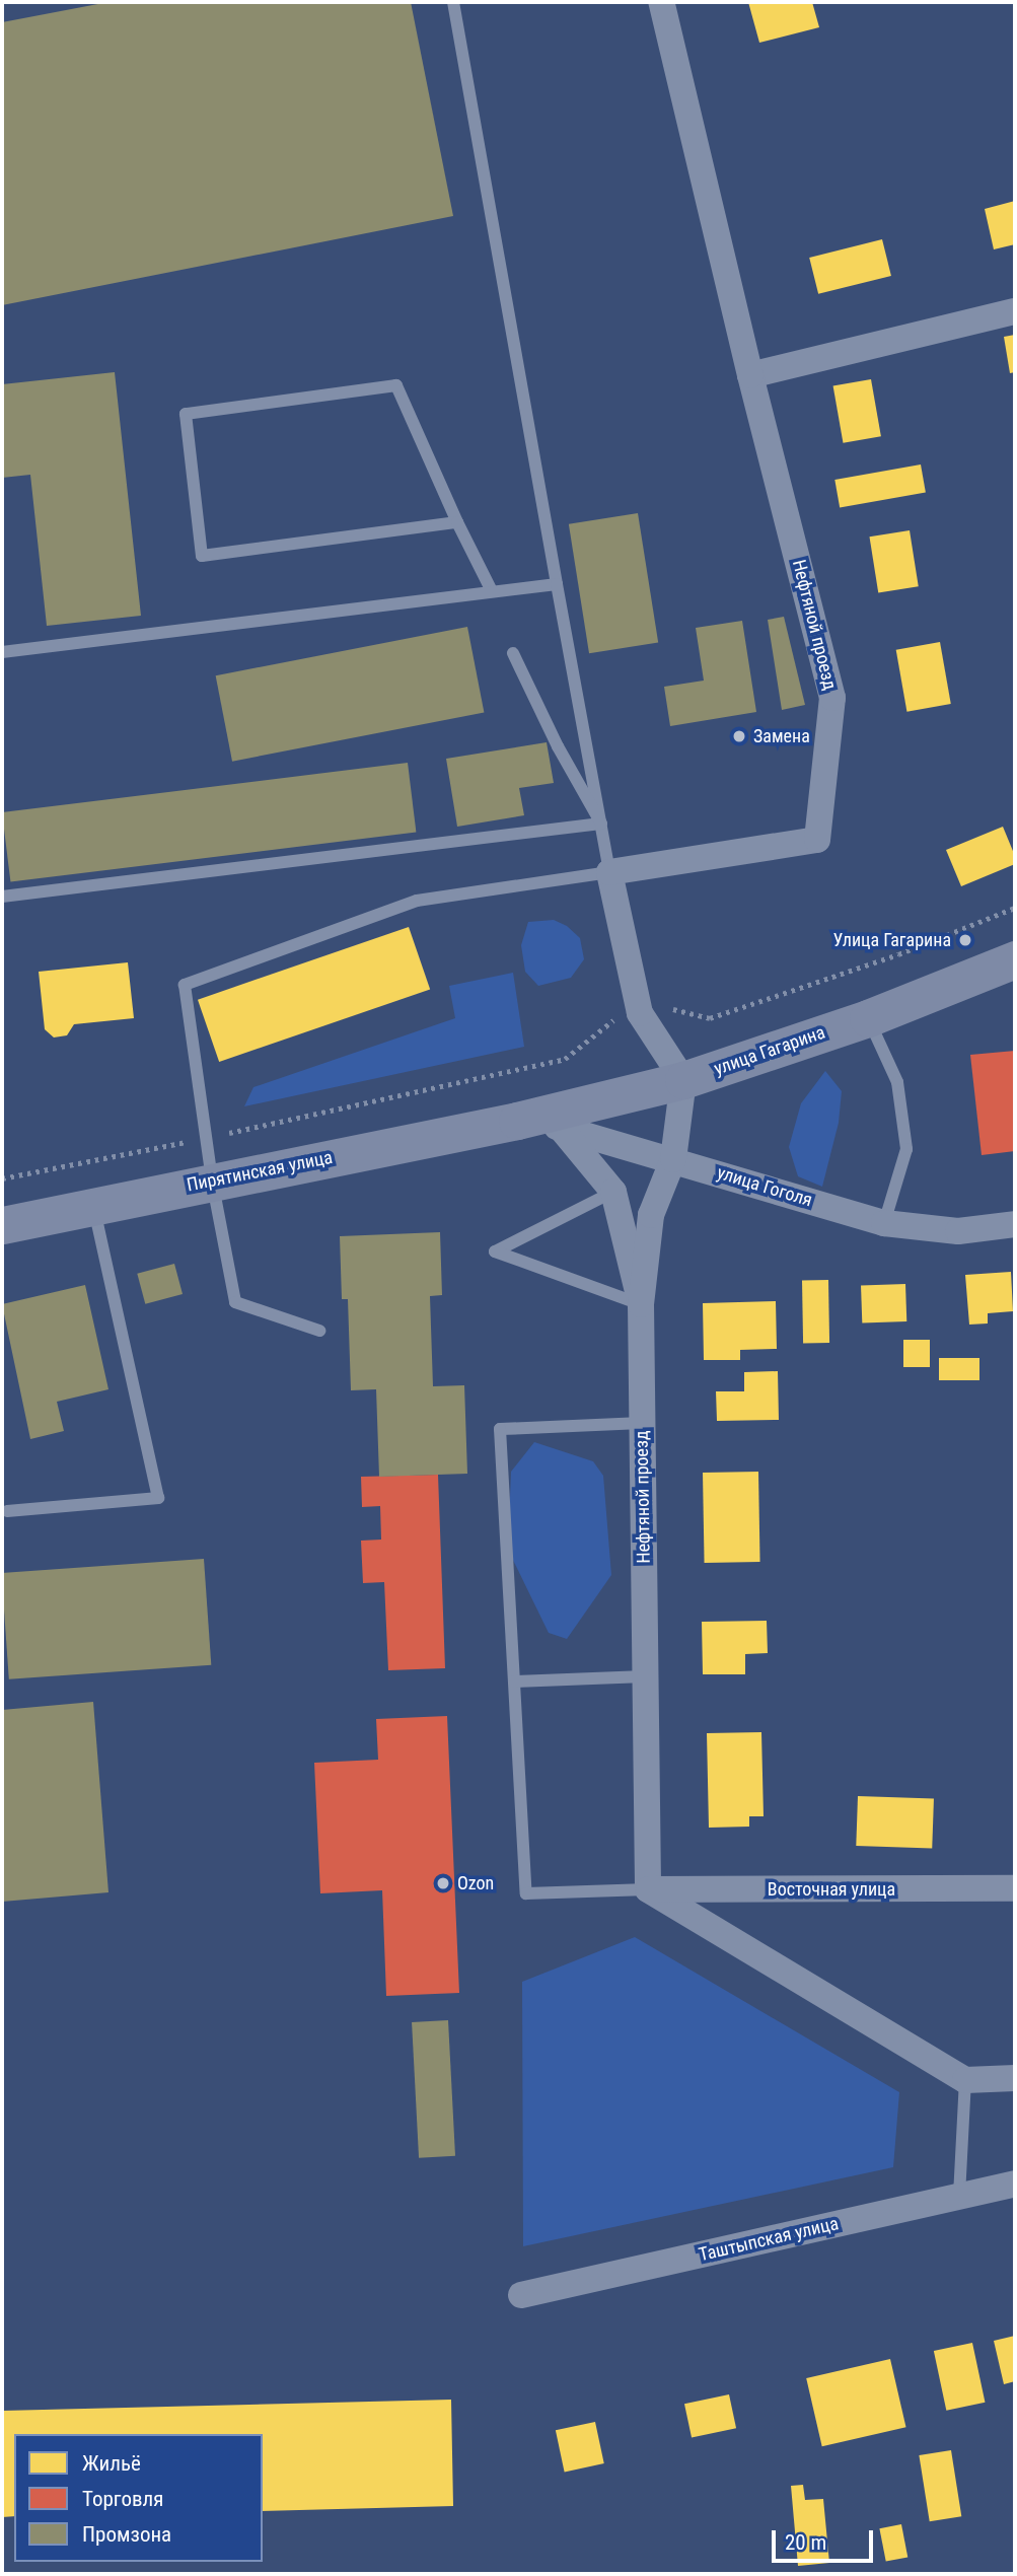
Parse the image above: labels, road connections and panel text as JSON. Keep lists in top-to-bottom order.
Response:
{
  "streets": {
    "street": [
      "Нефтяной проезд",
      "улица Гагарина",
      "Пирятинская улица",
      "улица Гоголя",
      "Восточная улица",
      "Таштыпская улица"
    ]
  },
  "crossings": [
    ["Нефтяной проезд", "улица Гоголя"],
    ["Нефтяной проезд", "Восточная улица"],
    ["улица Гагарина", "Пирятинская улица"],
    ["улица Гагарина", "улица Гоголя"],
    ["Пирятинская улица", "улица Гоголя"]
  ],
  "places": ["Замена", "Улица Гагарина", "Ozon"],
  "legend": ["Жильё", "Торговля", "Промзона"],
  "scale_bar": "20 m"
}
